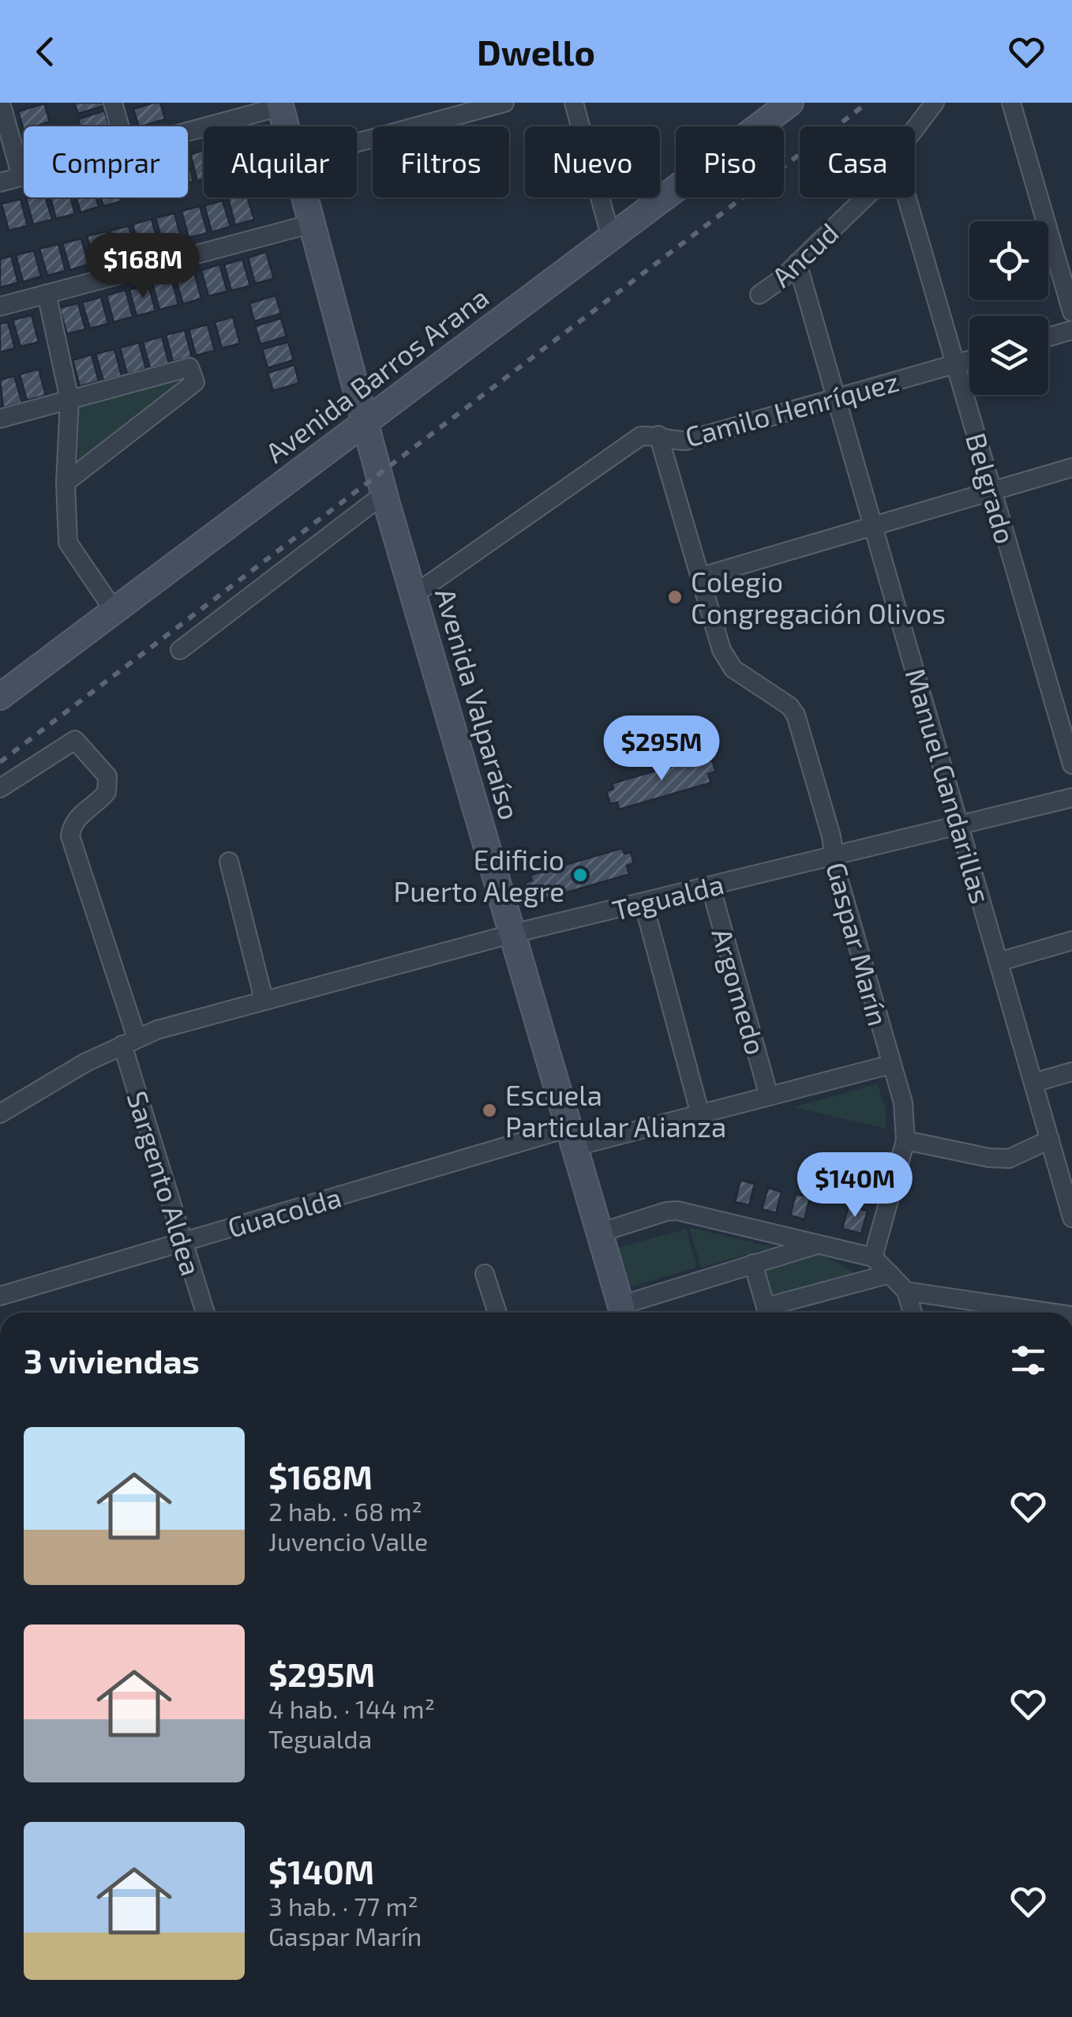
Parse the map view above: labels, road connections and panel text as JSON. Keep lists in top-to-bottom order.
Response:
{
  "streets": {
    "main road": ["Avenida Barros Arana", "Avenida Valparaíso"],
    "street": [
      "Ancud",
      "Camilo Henríquez",
      "Belgrado",
      "Manuel Gandarillas",
      "Tegualda",
      "Gaspar Marín",
      "Argomedo",
      "Sargento Aldea",
      "Guacolda"
    ]
  },
  "crossings": [
    ["Ancud", "Manuel Gandarillas"],
    ["Avenida Barros Arana", "Avenida Valparaíso"],
    ["Camilo Henríquez", "Belgrado"],
    ["Camilo Henríquez", "Avenida Valparaíso"],
    ["Camilo Henríquez", "Manuel Gandarillas"],
    ["Avenida Valparaíso", "Tegualda"],
    ["Avenida Valparaíso", "Guacolda"],
    ["Manuel Gandarillas", "Tegualda"],
    ["Tegualda", "Gaspar Marín"],
    ["Tegualda", "Argomedo"],
    ["Tegualda", "Sargento Aldea"],
    ["Gaspar Marín", "Guacolda"],
    ["Argomedo", "Guacolda"],
    ["Sargento Aldea", "Guacolda"]
  ],
  "places": ["Colegio Congregación Olivos", "Edificio Puerto Alegre", "Escuela Particular Alianza"],
  "page": {
    "header": "Dwello",
    "chip": [
      "Comprar",
      "Alquilar",
      "Filtros",
      "Nuevo",
      "Piso",
      "Casa"
    ],
    "price": ["$168M", "$295M", "$140M"],
    "heading": "3 viviendas",
    "list": [
      {
        "name": "$168M",
        "note": "2 hab. · 68 m² · Juvencio Valle"
      },
      {
        "name": "$295M",
        "note": "4 hab. · 144 m² · Tegualda"
      },
      {
        "name": "$140M",
        "note": "3 hab. · 77 m² · Gaspar Marín"
      }
    ]
  }
}
